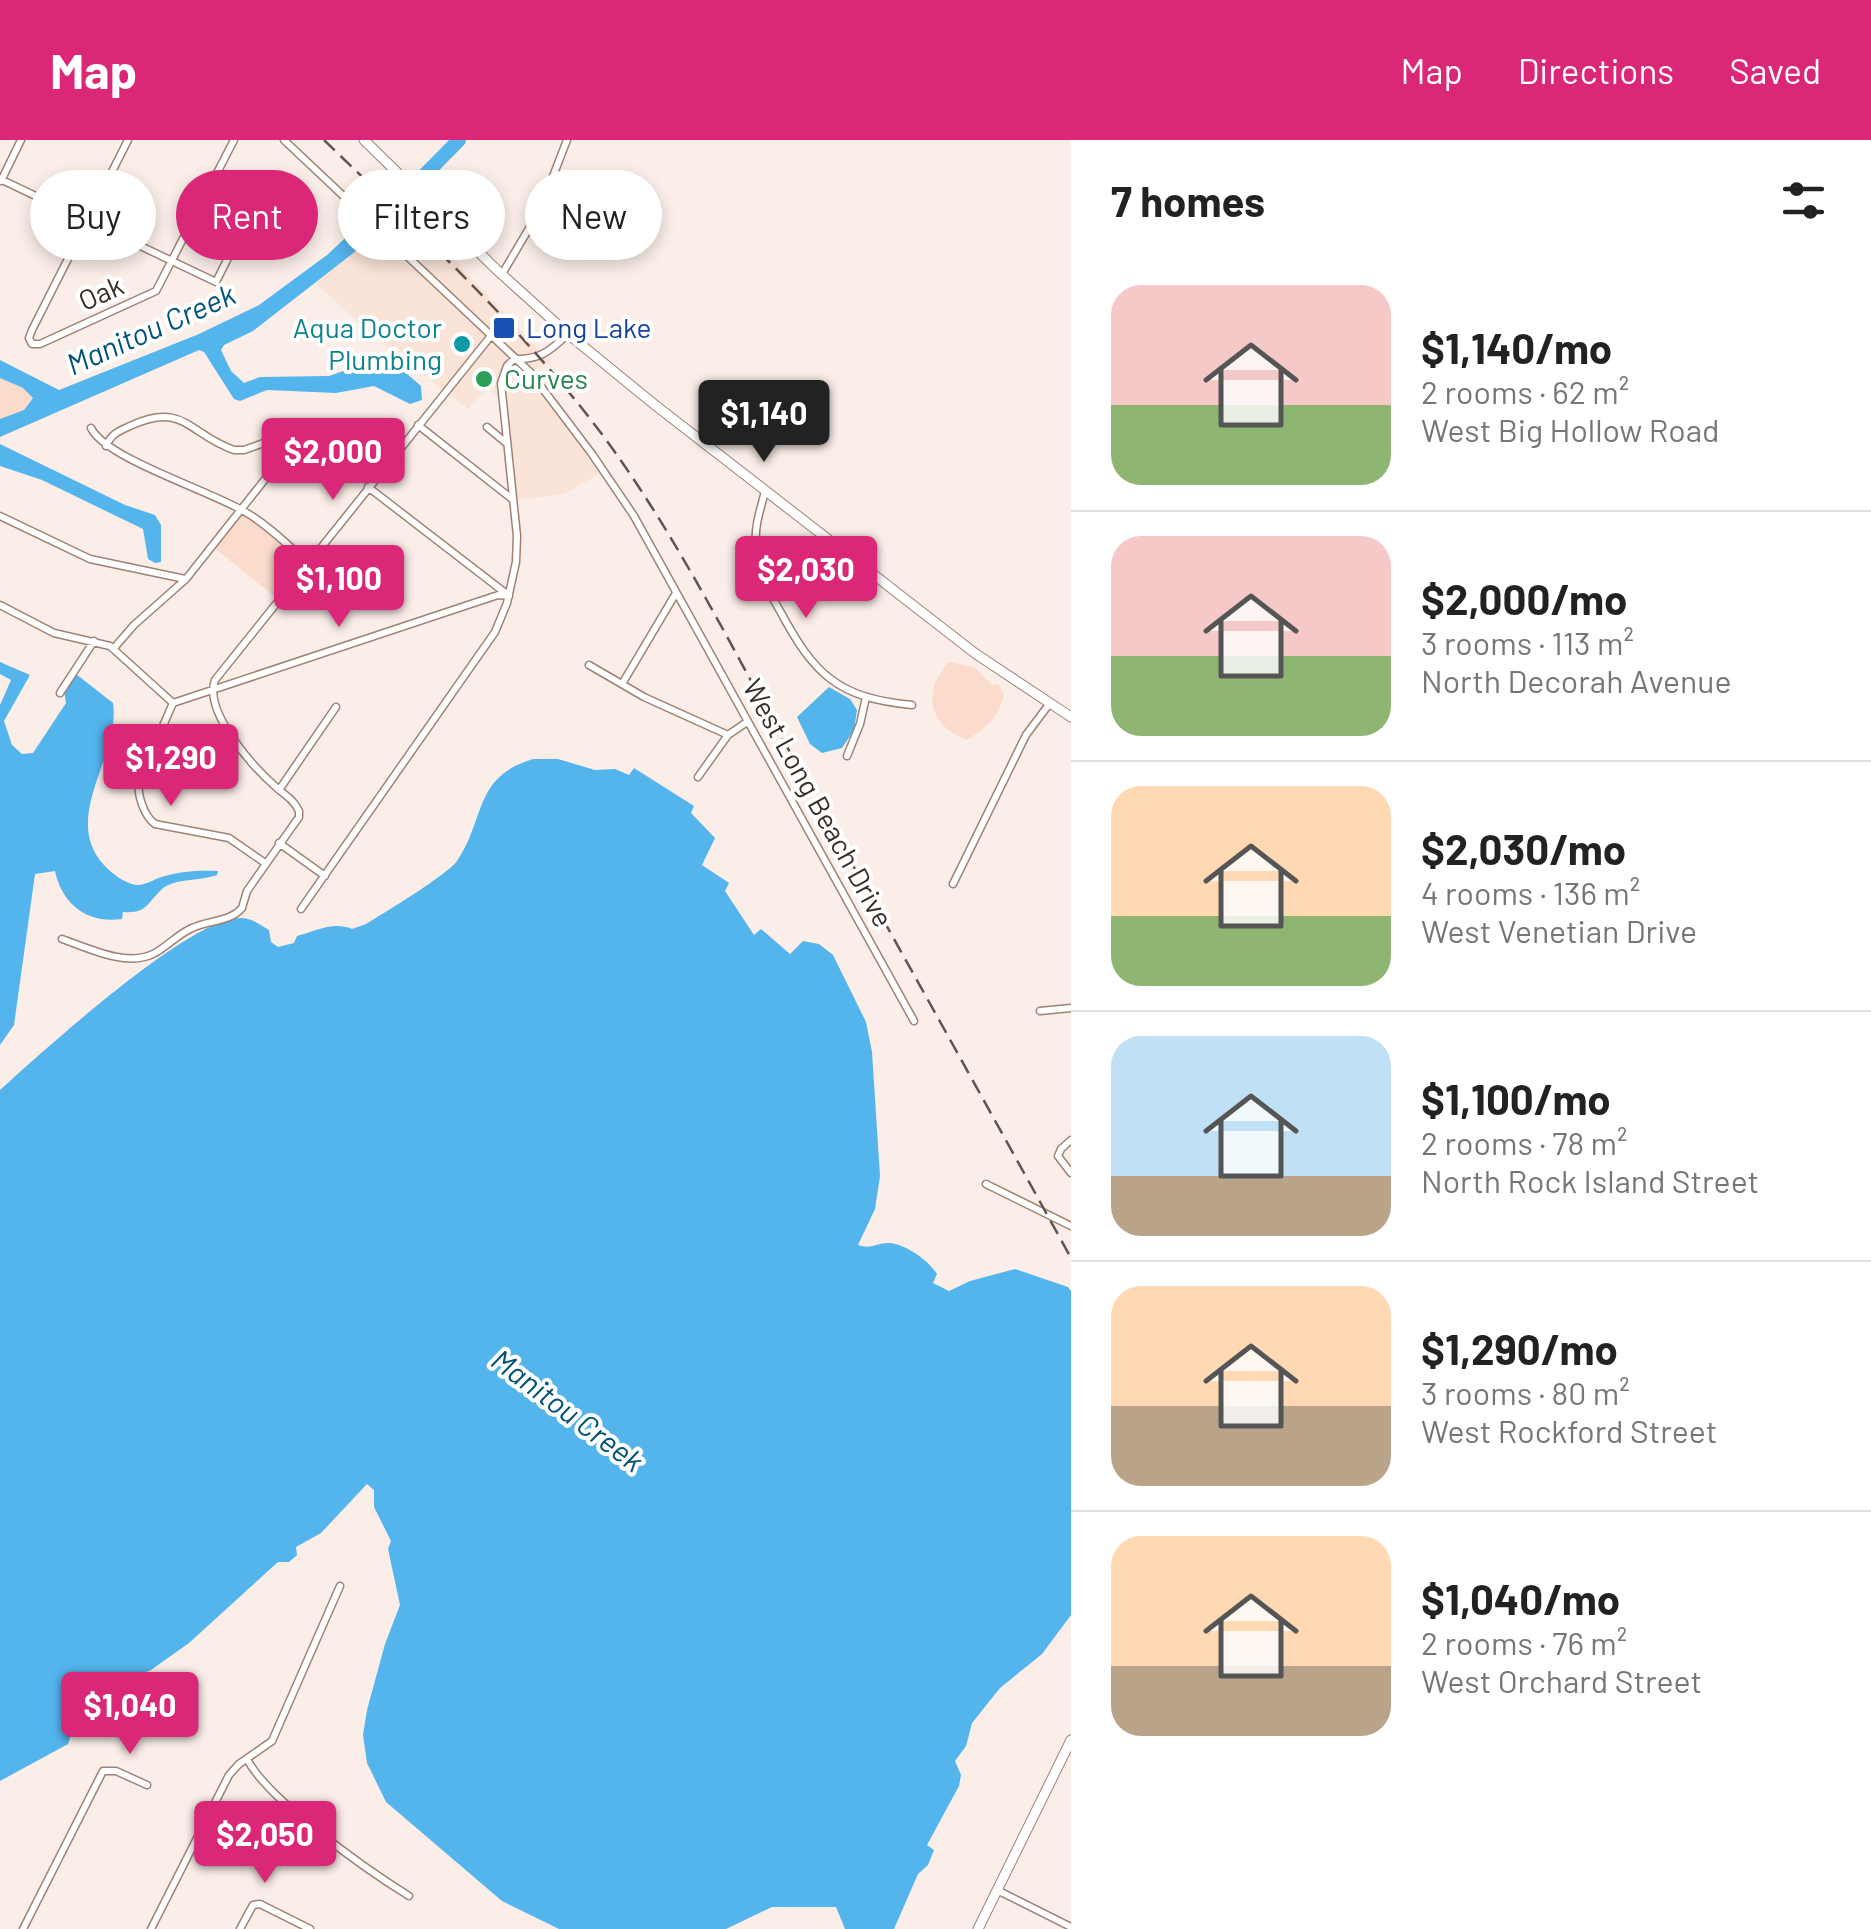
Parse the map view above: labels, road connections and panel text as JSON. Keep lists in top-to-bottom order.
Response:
{
  "streets": {
    "street": ["Oak", "West Long Beach Drive"]
  },
  "water": ["Manitou Creek"],
  "places": {
    "transit": ["Long Lake"],
    "other": ["Aqua Doctor Plumbing", "Curves"]
  },
  "page": {
    "header": "Map",
    "nav": ["Map", "Directions", "Saved"],
    "heading": "7 homes",
    "chip": [
      "Buy",
      "Rent",
      "Filters",
      "New"
    ],
    "list": [
      {
        "name": "$1,140/mo",
        "note": "2 rooms · 62 m² · West Big Hollow Road"
      },
      {
        "name": "$2,000/mo",
        "note": "3 rooms · 113 m² · North Decorah Avenue"
      },
      {
        "name": "$2,030/mo",
        "note": "4 rooms · 136 m² · West Venetian Drive"
      },
      {
        "name": "$1,100/mo",
        "note": "2 rooms · 78 m² · North Rock Island Street"
      },
      {
        "name": "$1,290/mo",
        "note": "3 rooms · 80 m² · West Rockford Street"
      },
      {
        "name": "$1,040/mo",
        "note": "2 rooms · 76 m² · West Orchard Street"
      }
    ],
    "price": [
      "$1,140",
      "$2,000",
      "$2,030",
      "$1,100",
      "$1,290",
      "$1,040",
      "$2,050"
    ]
  }
}
